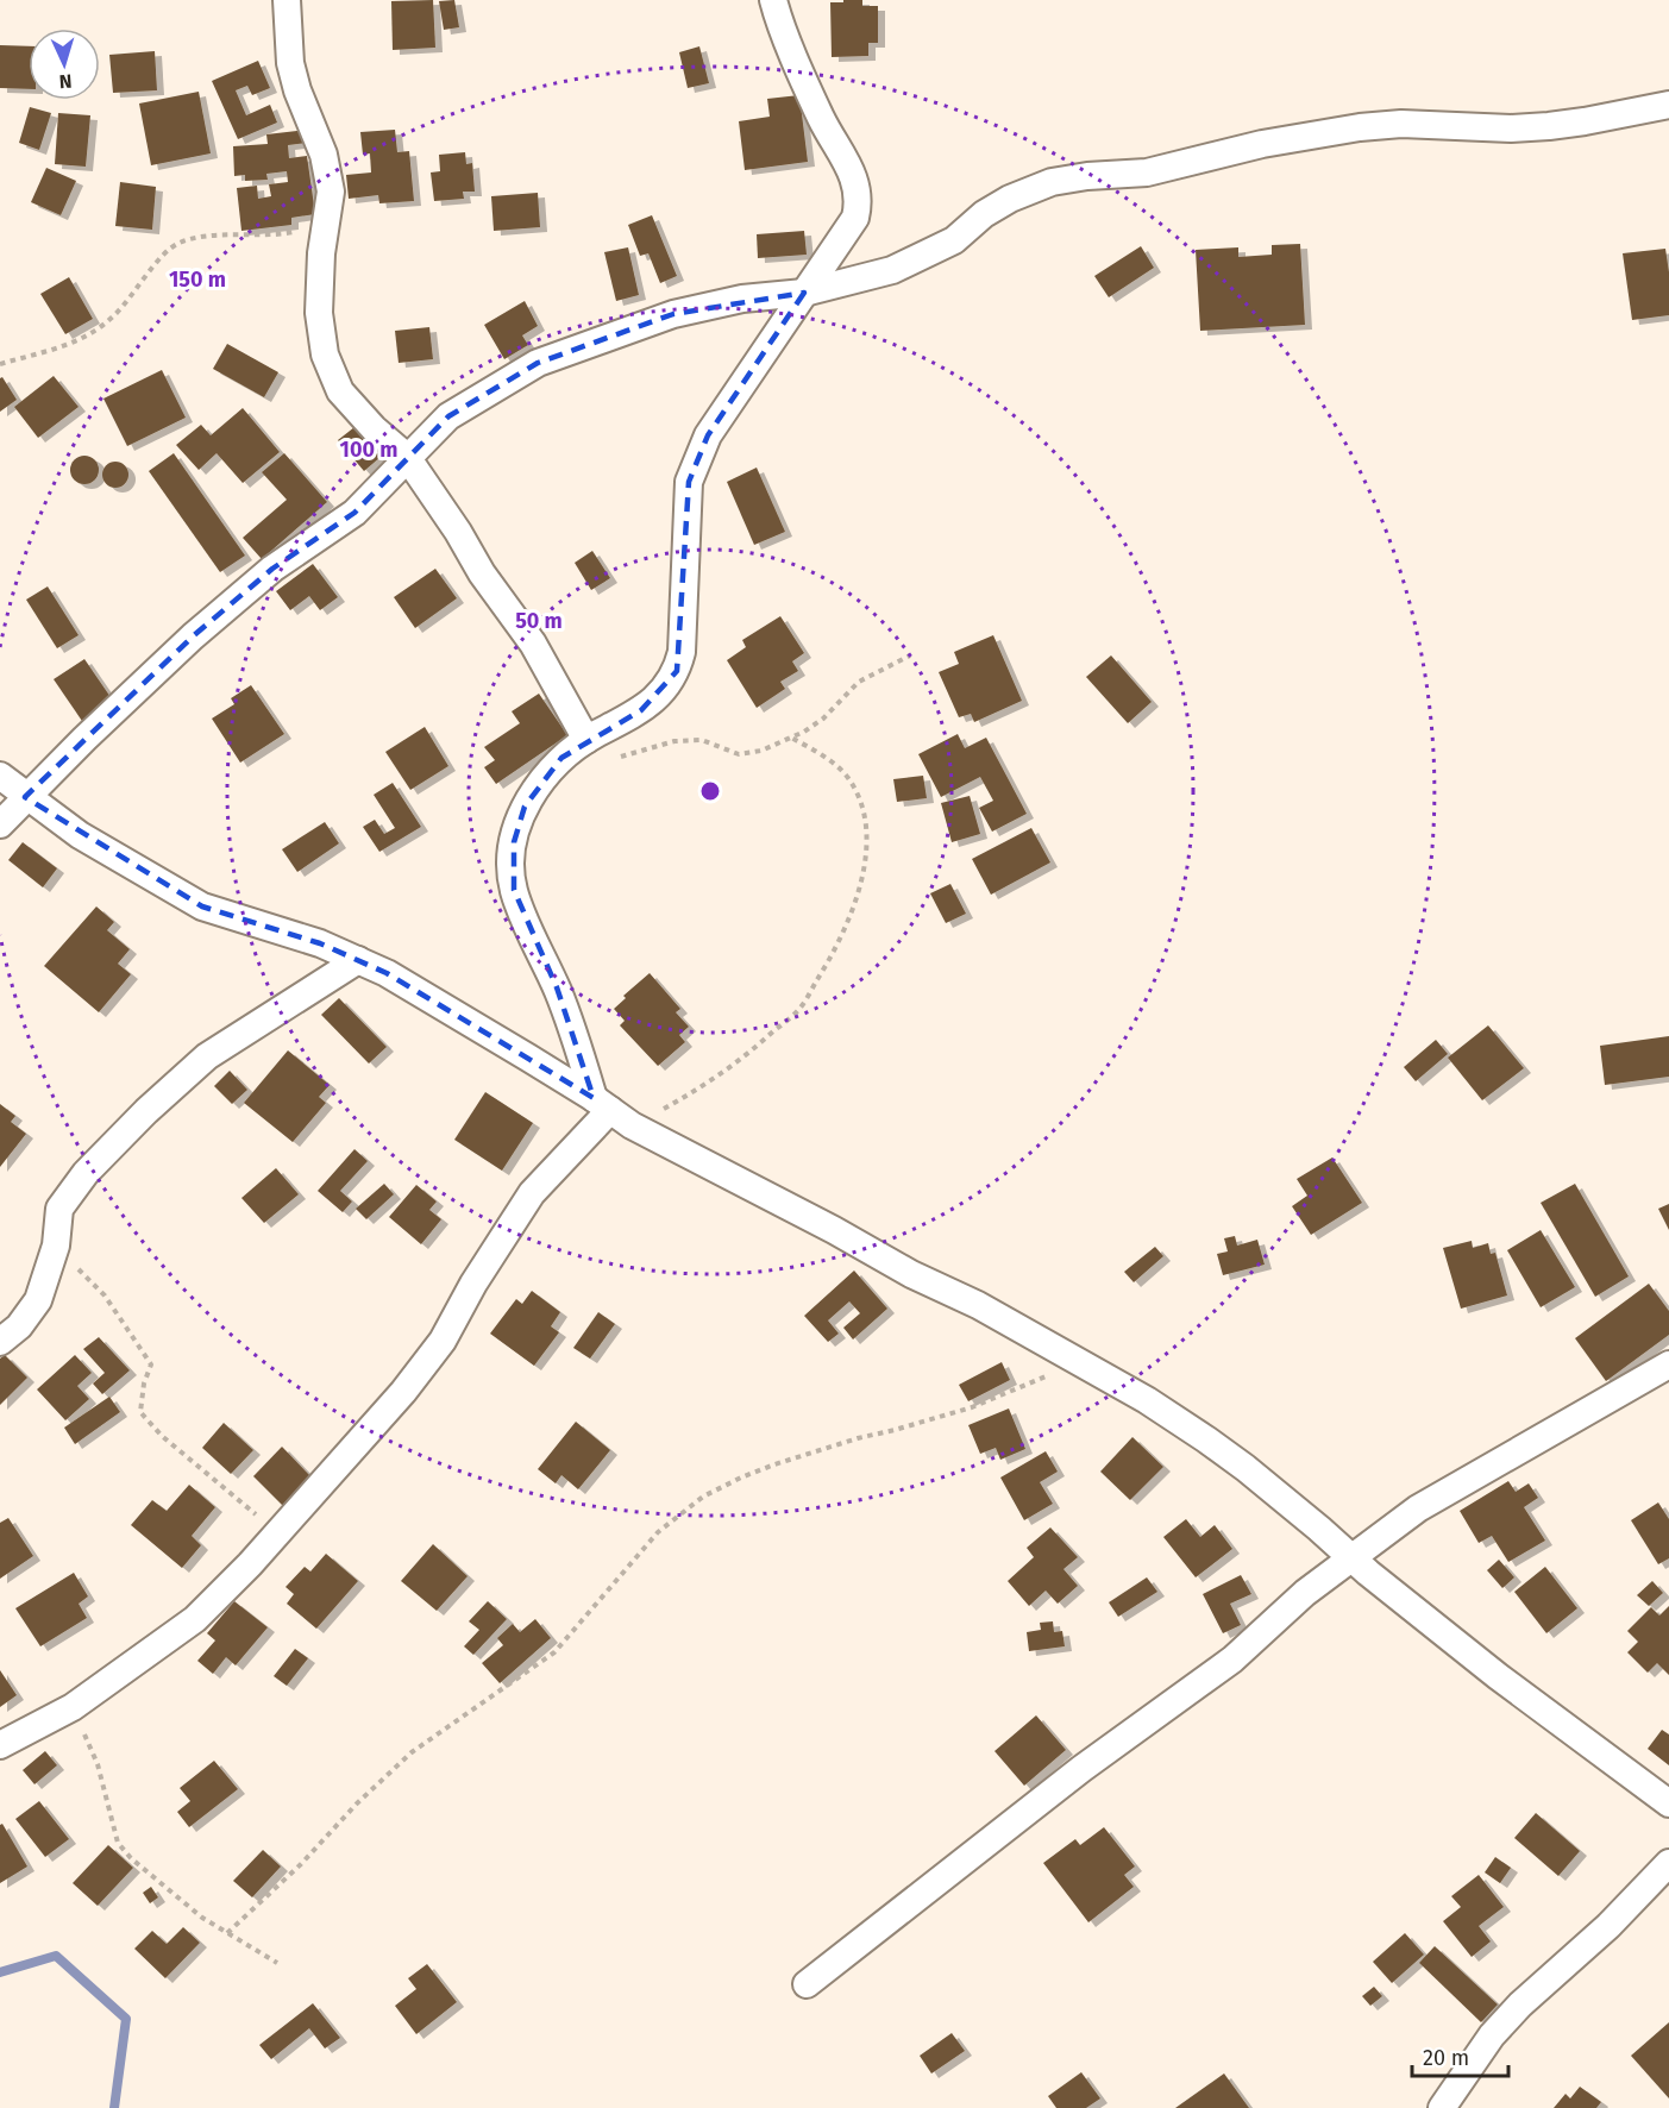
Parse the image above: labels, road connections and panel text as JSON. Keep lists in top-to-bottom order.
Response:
{
  "scale_bar": "20 m",
  "north": "bottom",
  "rings": ["150 m", "100 m", "50 m"]
}
